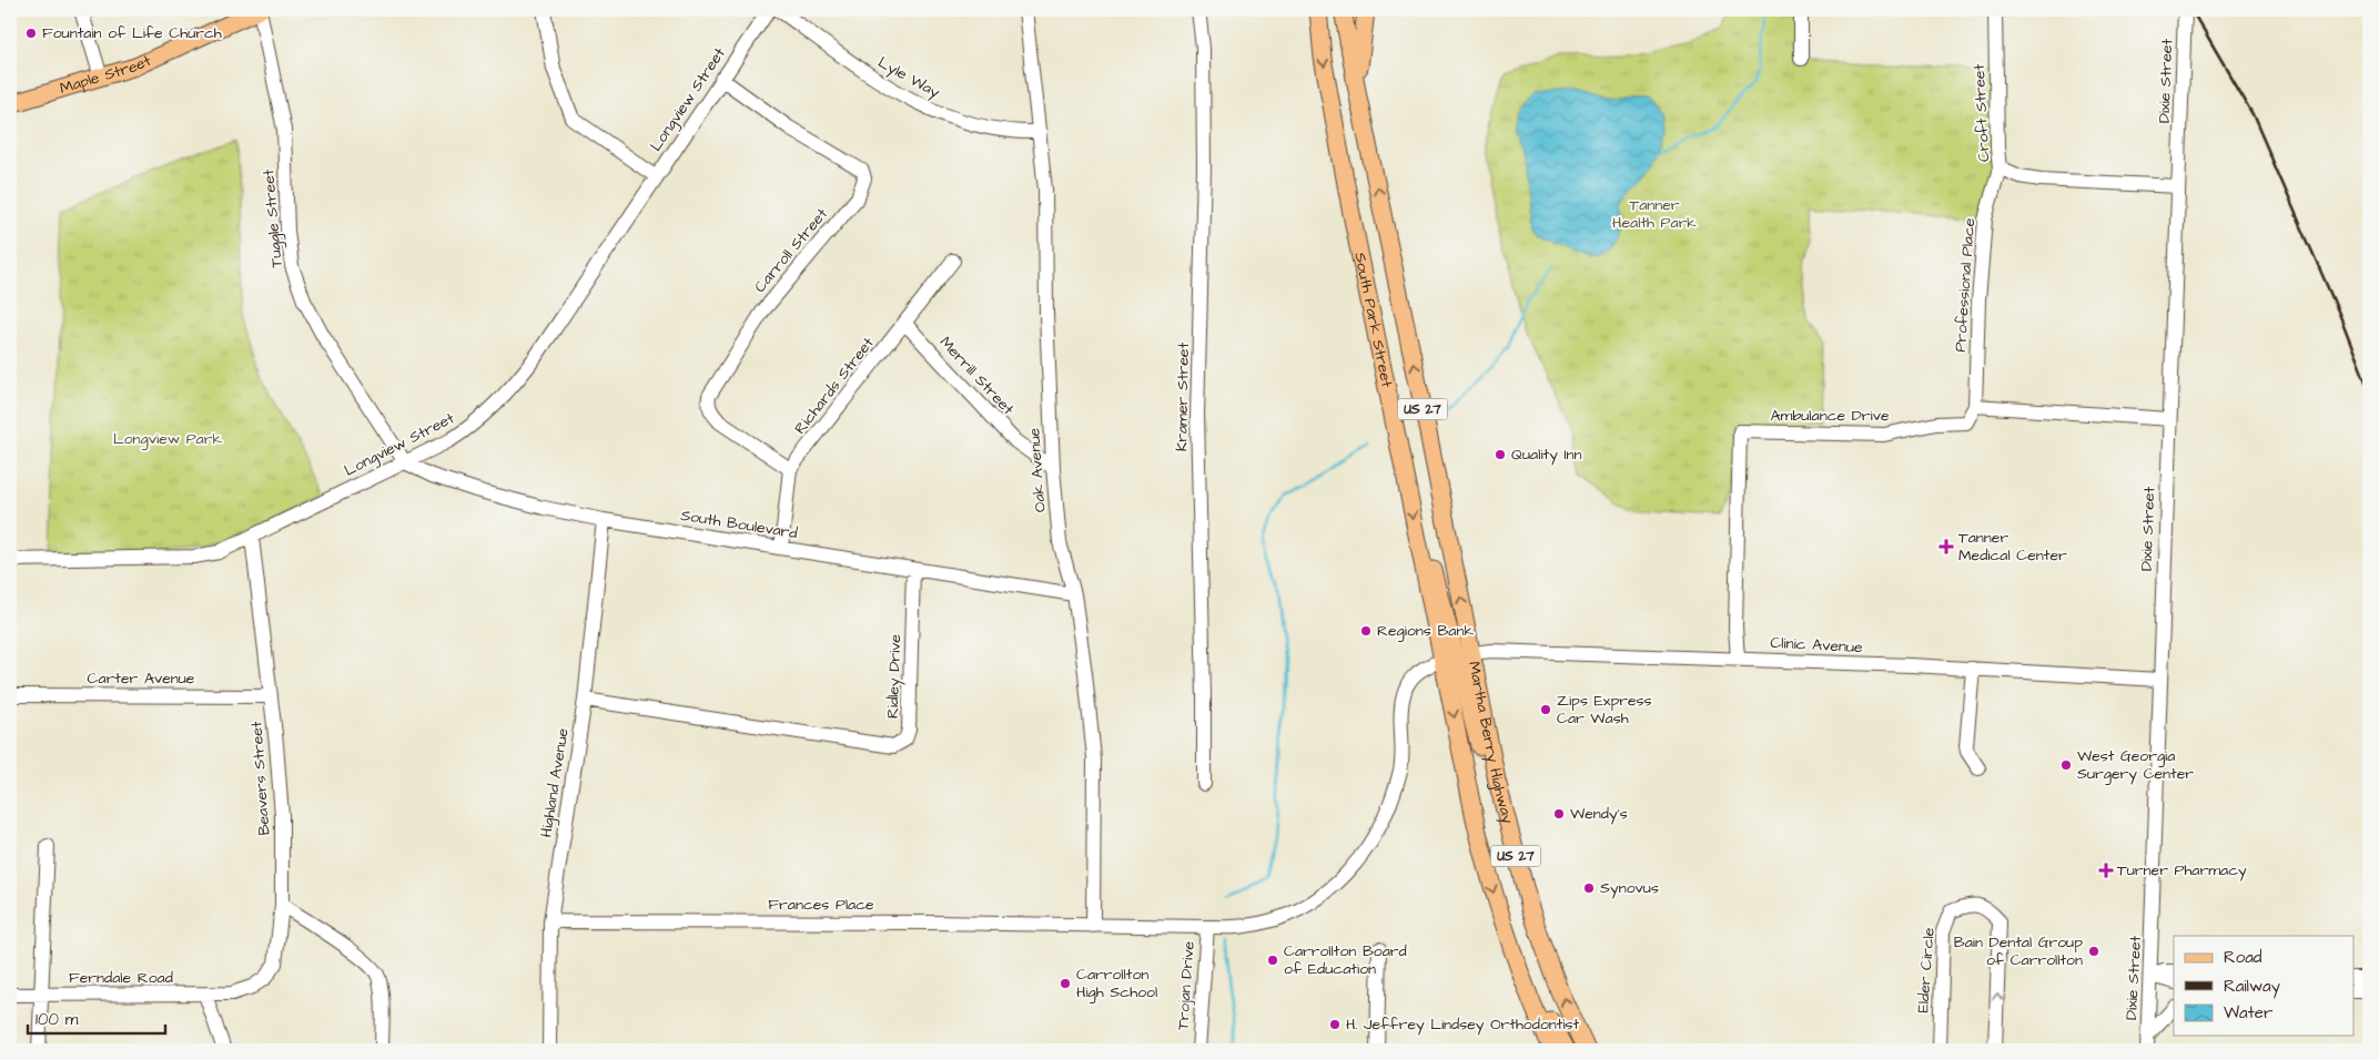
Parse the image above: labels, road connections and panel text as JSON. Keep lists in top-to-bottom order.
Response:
{
  "streets": {
    "main road": [
      "Maple Street",
      "South Park Street",
      "US 27",
      "Martha Berry Highway"
    ],
    "street": [
      "Lyle Way",
      "Dixie Street",
      "Longview Street",
      "Croft Street",
      "Tuggle Street",
      "Carroll Street",
      "Professional Place",
      "Merrill Street",
      "Richards Street",
      "Kramer Street",
      "Ambulance Drive",
      "Oak Avenue",
      "South Boulevard",
      "Clinic Avenue",
      "Ridley Drive",
      "Carter Avenue",
      "Beavers Street",
      "Highland Avenue",
      "Frances Place",
      "Elder Circle",
      "Ferndale Road",
      "Trojan Drive"
    ]
  },
  "crossings": [
    ["Maple Street", "Tuggle Street"],
    ["Lyle Way", "Oak Avenue"],
    ["Dixie Street", "Croft Street"],
    ["Dixie Street", "Clinic Avenue"],
    ["Longview Street", "Tuggle Street"],
    ["Longview Street", "Carroll Street"],
    ["Longview Street", "South Boulevard"],
    ["Longview Street", "Beavers Street"],
    ["Croft Street", "Professional Place"],
    ["Tuggle Street", "South Boulevard"],
    ["Carroll Street", "Richards Street"],
    ["Professional Place", "Ambulance Drive"],
    ["South Park Street", "Clinic Avenue"],
    ["South Park Street", "Martha Berry Highway"],
    ["South Park Street", "Trojan Drive"],
    ["Merrill Street", "Richards Street"],
    ["Merrill Street", "Oak Avenue"],
    ["Ambulance Drive", "Clinic Avenue"],
    ["Oak Avenue", "South Boulevard"],
    ["Oak Avenue", "Frances Place"],
    ["South Boulevard", "Ridley Drive"],
    ["South Boulevard", "Highland Avenue"],
    ["Clinic Avenue", "Martha Berry Highway"],
    ["Clinic Avenue", "Trojan Drive"],
    ["Ridley Drive", "Highland Avenue"],
    ["Carter Avenue", "Beavers Street"],
    ["Martha Berry Highway", "Trojan Drive"],
    ["Beavers Street", "Ferndale Road"],
    ["Highland Avenue", "Frances Place"],
    ["Frances Place", "Trojan Drive"]
  ],
  "parks": ["Tanner Health Park", "Longview Park"],
  "places": {
    "other": [
      "Fountain of Life Church",
      "Quality Inn",
      "Regions Bank",
      "Zips Express Car Wash",
      "West Georgia Surgery Center",
      "Wendy's",
      "Synovus",
      "Bain Dental Group of Carrollton",
      "Carrollton Board of Education",
      "Carrollton High School",
      "H. Jeffrey Lindsey Orthodontist"
    ],
    "health": ["Tanner Medical Center", "Turner Pharmacy"]
  },
  "legend": ["Road", "Railway", "Water"],
  "scale_bar": "100 m"
}
